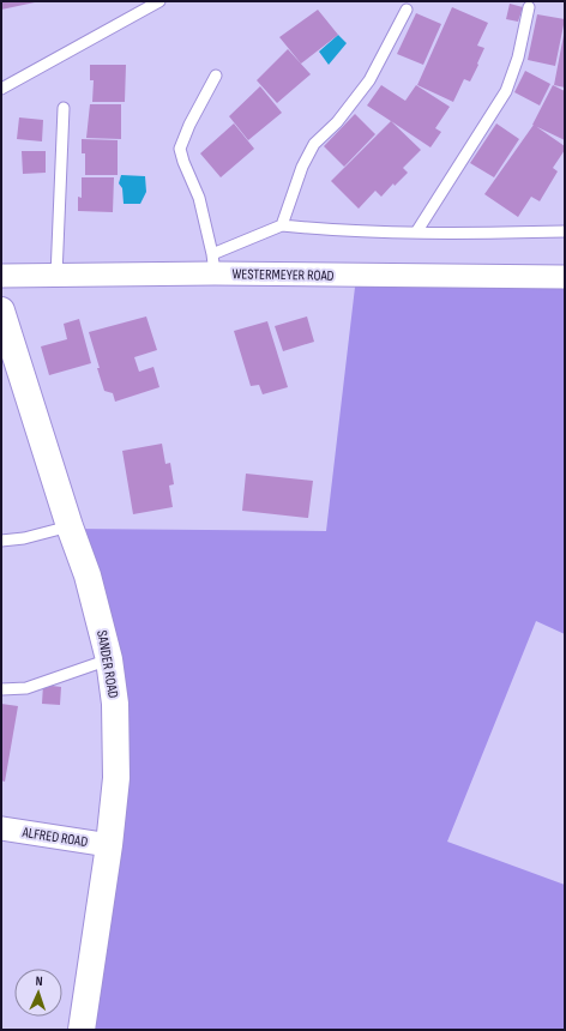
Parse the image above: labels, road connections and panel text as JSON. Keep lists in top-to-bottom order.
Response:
{
  "streets": {
    "main road": ["SANDER ROAD"],
    "street": ["WESTERMEYER ROAD", "ALFRED ROAD"]
  },
  "crossings": [
    ["SANDER ROAD", "ALFRED ROAD"]
  ],
  "north": "top"
}
